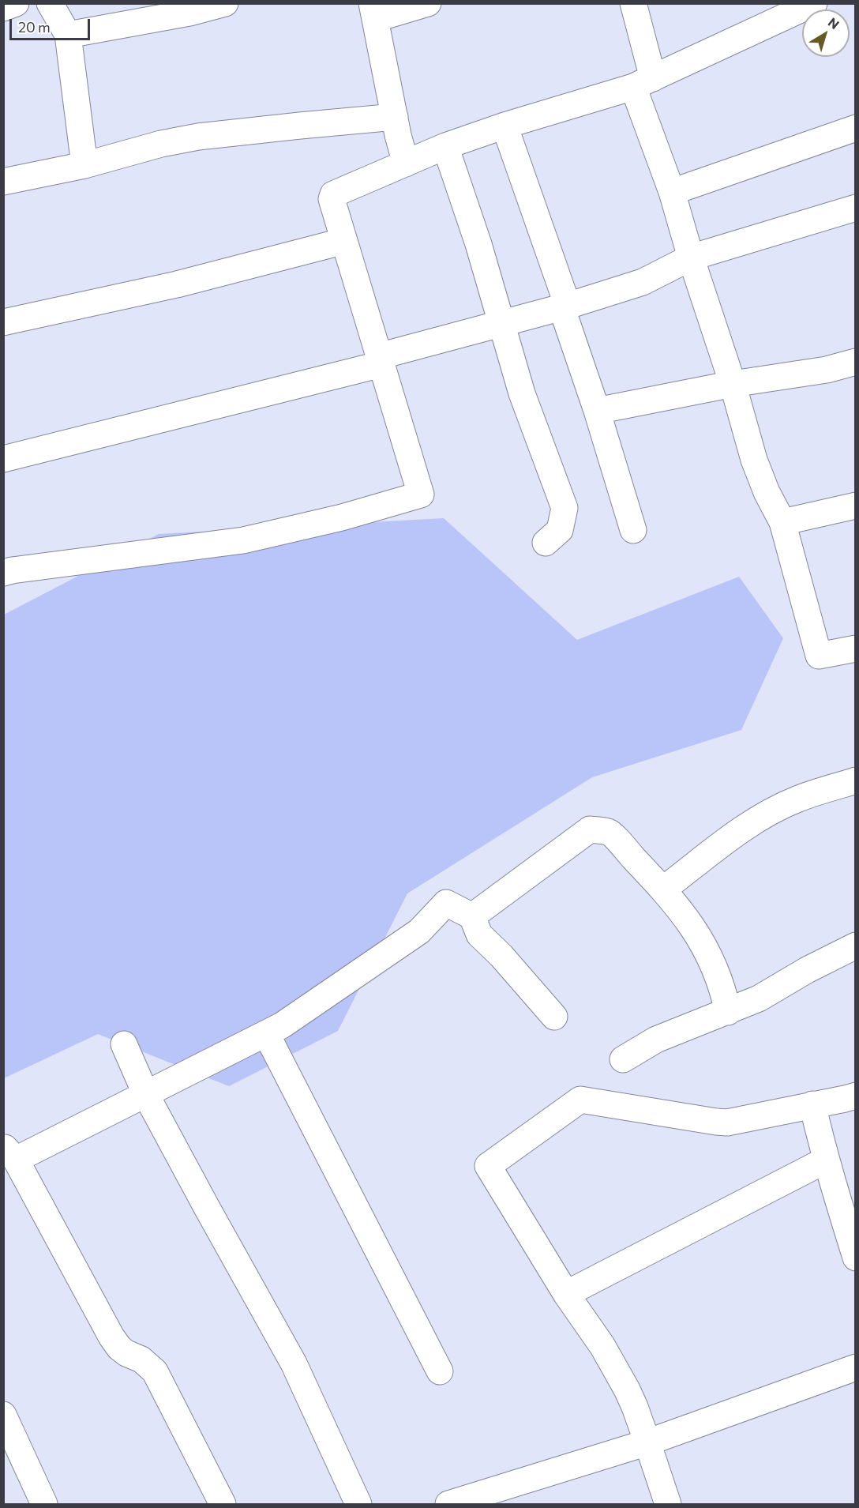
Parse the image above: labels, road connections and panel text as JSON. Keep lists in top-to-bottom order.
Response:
{
  "scale_bar": "20 m",
  "north": "top right"
}
